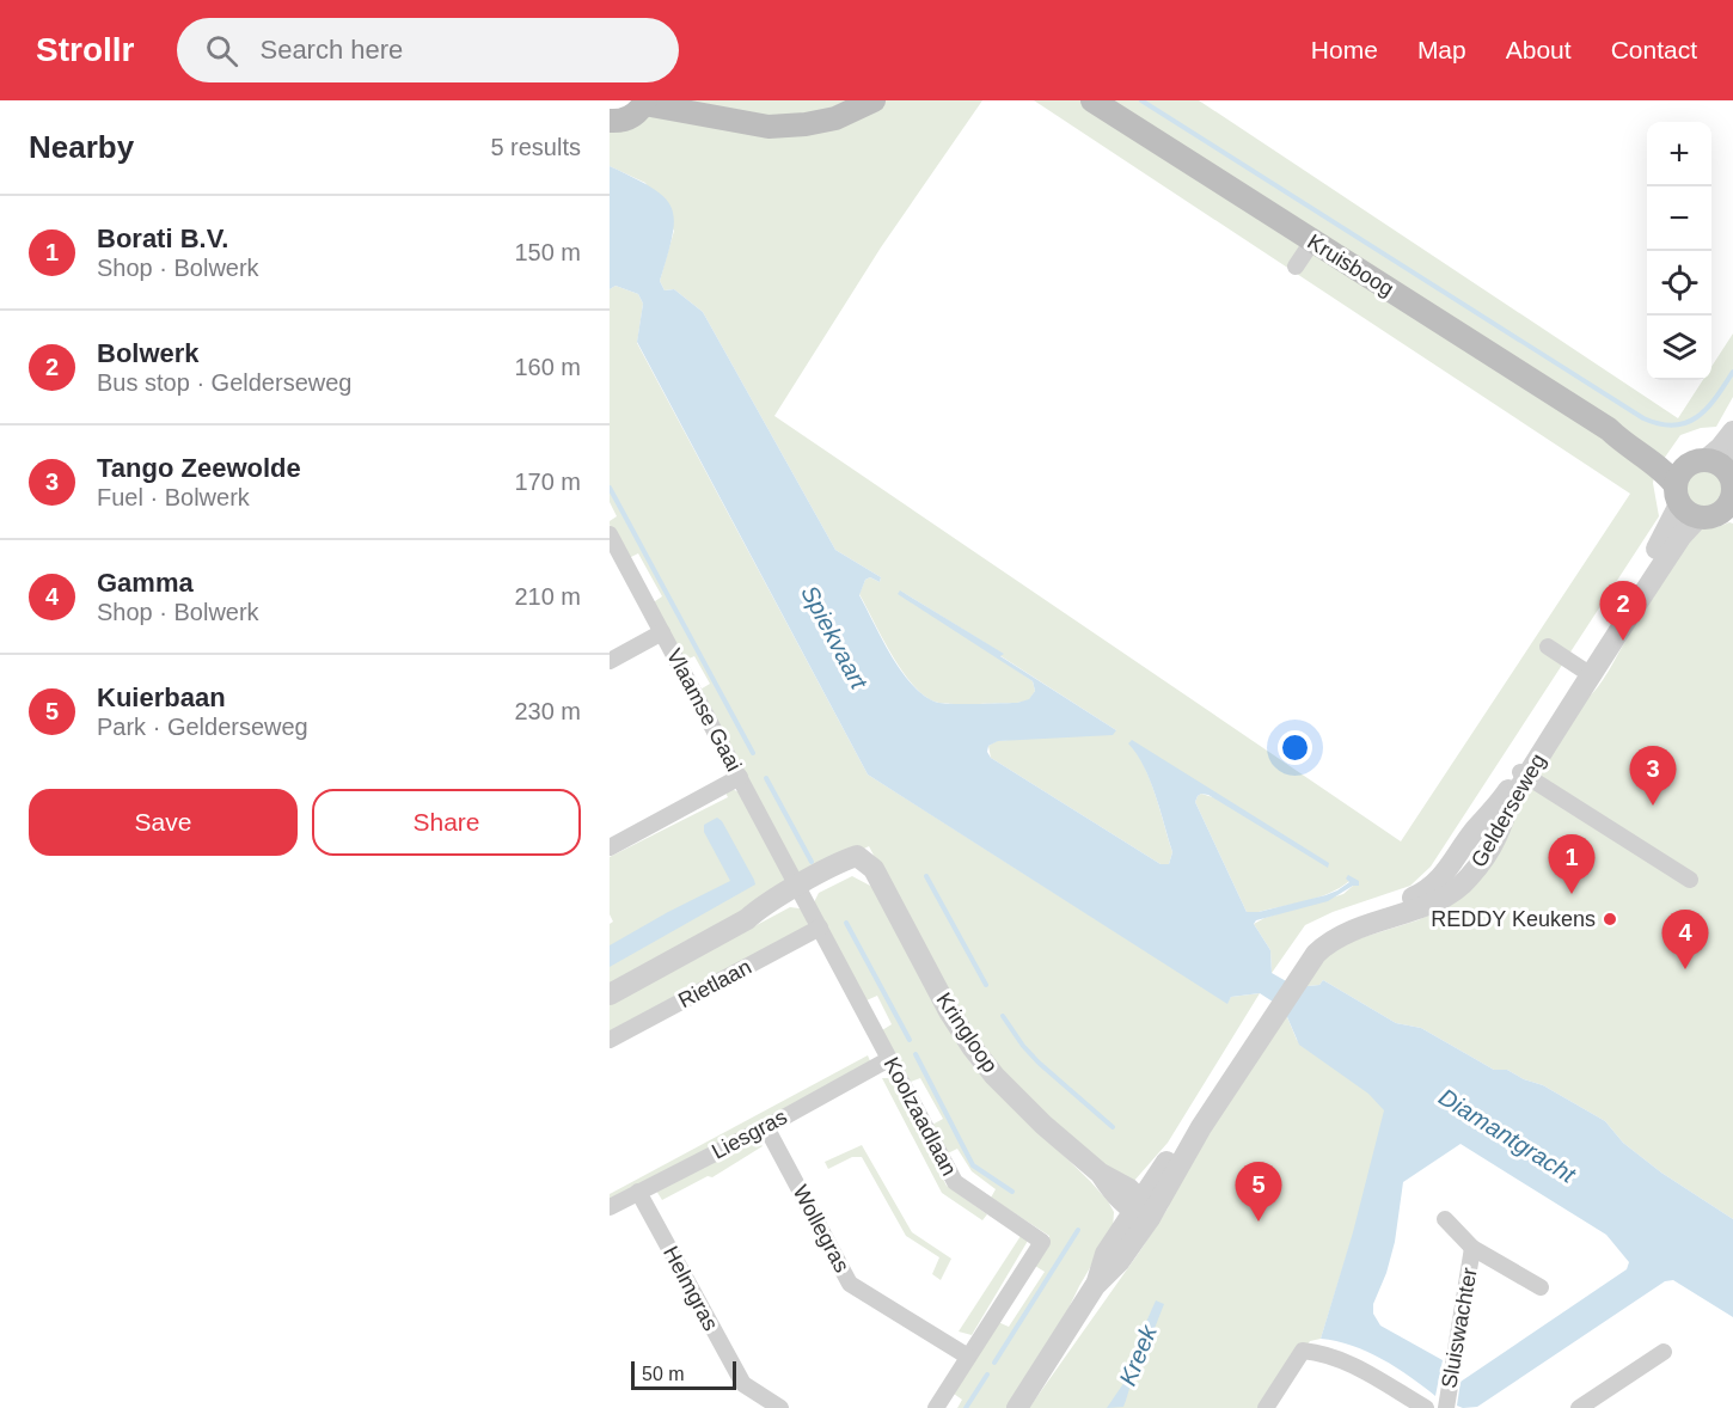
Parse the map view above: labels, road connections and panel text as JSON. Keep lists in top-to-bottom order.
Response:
{
  "streets": {
    "main road": ["Kruisboog"],
    "street": [
      "Vlaamse Gaai",
      "Gelderseweg",
      "Rietlaan",
      "Kringloop",
      "Koolzaadlaan",
      "Liesgras",
      "Wollegras",
      "Helmgras",
      "Sluiswachter"
    ]
  },
  "crossings": [
    ["Kruisboog", "Gelderseweg"],
    ["Vlaamse Gaai", "Kringloop"],
    ["Vlaamse Gaai", "Koolzaadlaan"],
    ["Gelderseweg", "Kringloop"],
    ["Rietlaan", "Koolzaadlaan"],
    ["Kringloop", "Koolzaadlaan"],
    ["Koolzaadlaan", "Liesgras"],
    ["Koolzaadlaan", "Wollegras"],
    ["Liesgras", "Wollegras"],
    ["Liesgras", "Helmgras"]
  ],
  "water": ["Spiekvaart", "Diamantgracht", "Kreek"],
  "places": ["REDDY Keukens"],
  "scale_bar": "50 m",
  "page": {
    "header": "Strollr",
    "search": "Search here",
    "nav": [
      "Home",
      "Map",
      "About",
      "Contact"
    ],
    "heading": ["Nearby", "5 results"],
    "map_buttons": ["+", "−"],
    "list": [
      {
        "mark": "1",
        "name": "Borati B.V.",
        "note": "Shop · Bolwerk",
        "value": "150 m"
      },
      {
        "mark": "2",
        "name": "Bolwerk",
        "note": "Bus stop · Gelderseweg",
        "value": "160 m"
      },
      {
        "mark": "3",
        "name": "Tango Zeewolde",
        "note": "Fuel · Bolwerk",
        "value": "170 m"
      },
      {
        "mark": "4",
        "name": "Gamma",
        "note": "Shop · Bolwerk",
        "value": "210 m"
      },
      {
        "mark": "5",
        "name": "Kuierbaan",
        "note": "Park · Gelderseweg",
        "value": "230 m"
      }
    ],
    "pins": [
      "2",
      "3",
      "1",
      "4",
      "5"
    ],
    "buttons": ["Save", "Share"],
    "scale": "50 m"
  }
}
